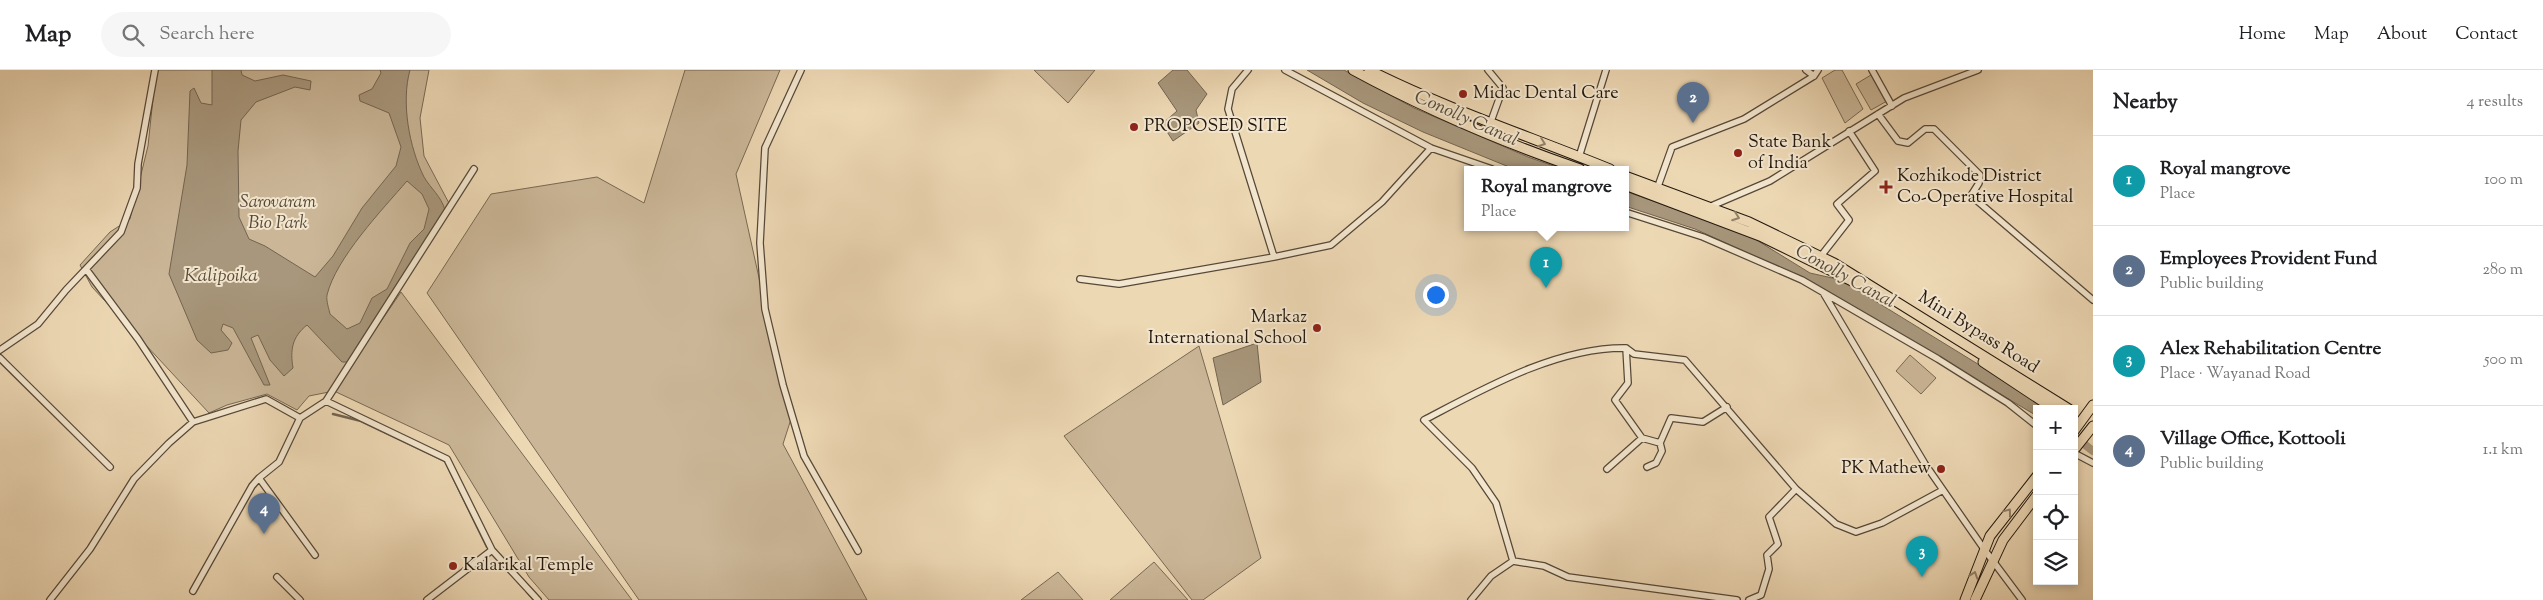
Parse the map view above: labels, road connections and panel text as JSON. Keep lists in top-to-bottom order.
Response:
{
  "streets": {
    "main road": ["Mini Bypass Road"]
  },
  "water": ["Conolly Canal", "Kalipoika"],
  "parks": ["Sarovaram Bio Park"],
  "places": {
    "other": [
      "Midac Dental Care",
      "PROPOSED SITE",
      "State Bank of India",
      "Markaz International School",
      "PK Mathew",
      "Kalarikal Temple"
    ],
    "health": ["Kozhikode District Co-Operative Hospital"]
  },
  "page": {
    "header": "Map",
    "search": "Search here",
    "nav": [
      "Home",
      "Map",
      "About",
      "Contact"
    ],
    "heading": ["Nearby", "4 results"],
    "pins": [
      "2",
      "1",
      "4",
      "3"
    ],
    "list": [
      {
        "mark": "1",
        "name": "Royal mangrove",
        "note": "Place",
        "value": "100 m"
      },
      {
        "mark": "2",
        "name": "Employees Provident Fund",
        "note": "Public building",
        "value": "280 m"
      },
      {
        "mark": "3",
        "name": "Alex Rehabilitation Centre",
        "note": "Place · Wayanad Road",
        "value": "500 m"
      },
      {
        "mark": "4",
        "name": "Village Office, Kottooli",
        "note": "Public building",
        "value": "1.1 km"
      }
    ],
    "popup": ["Royal mangrove", "Place"],
    "map_buttons": ["+", "−"]
  }
}
